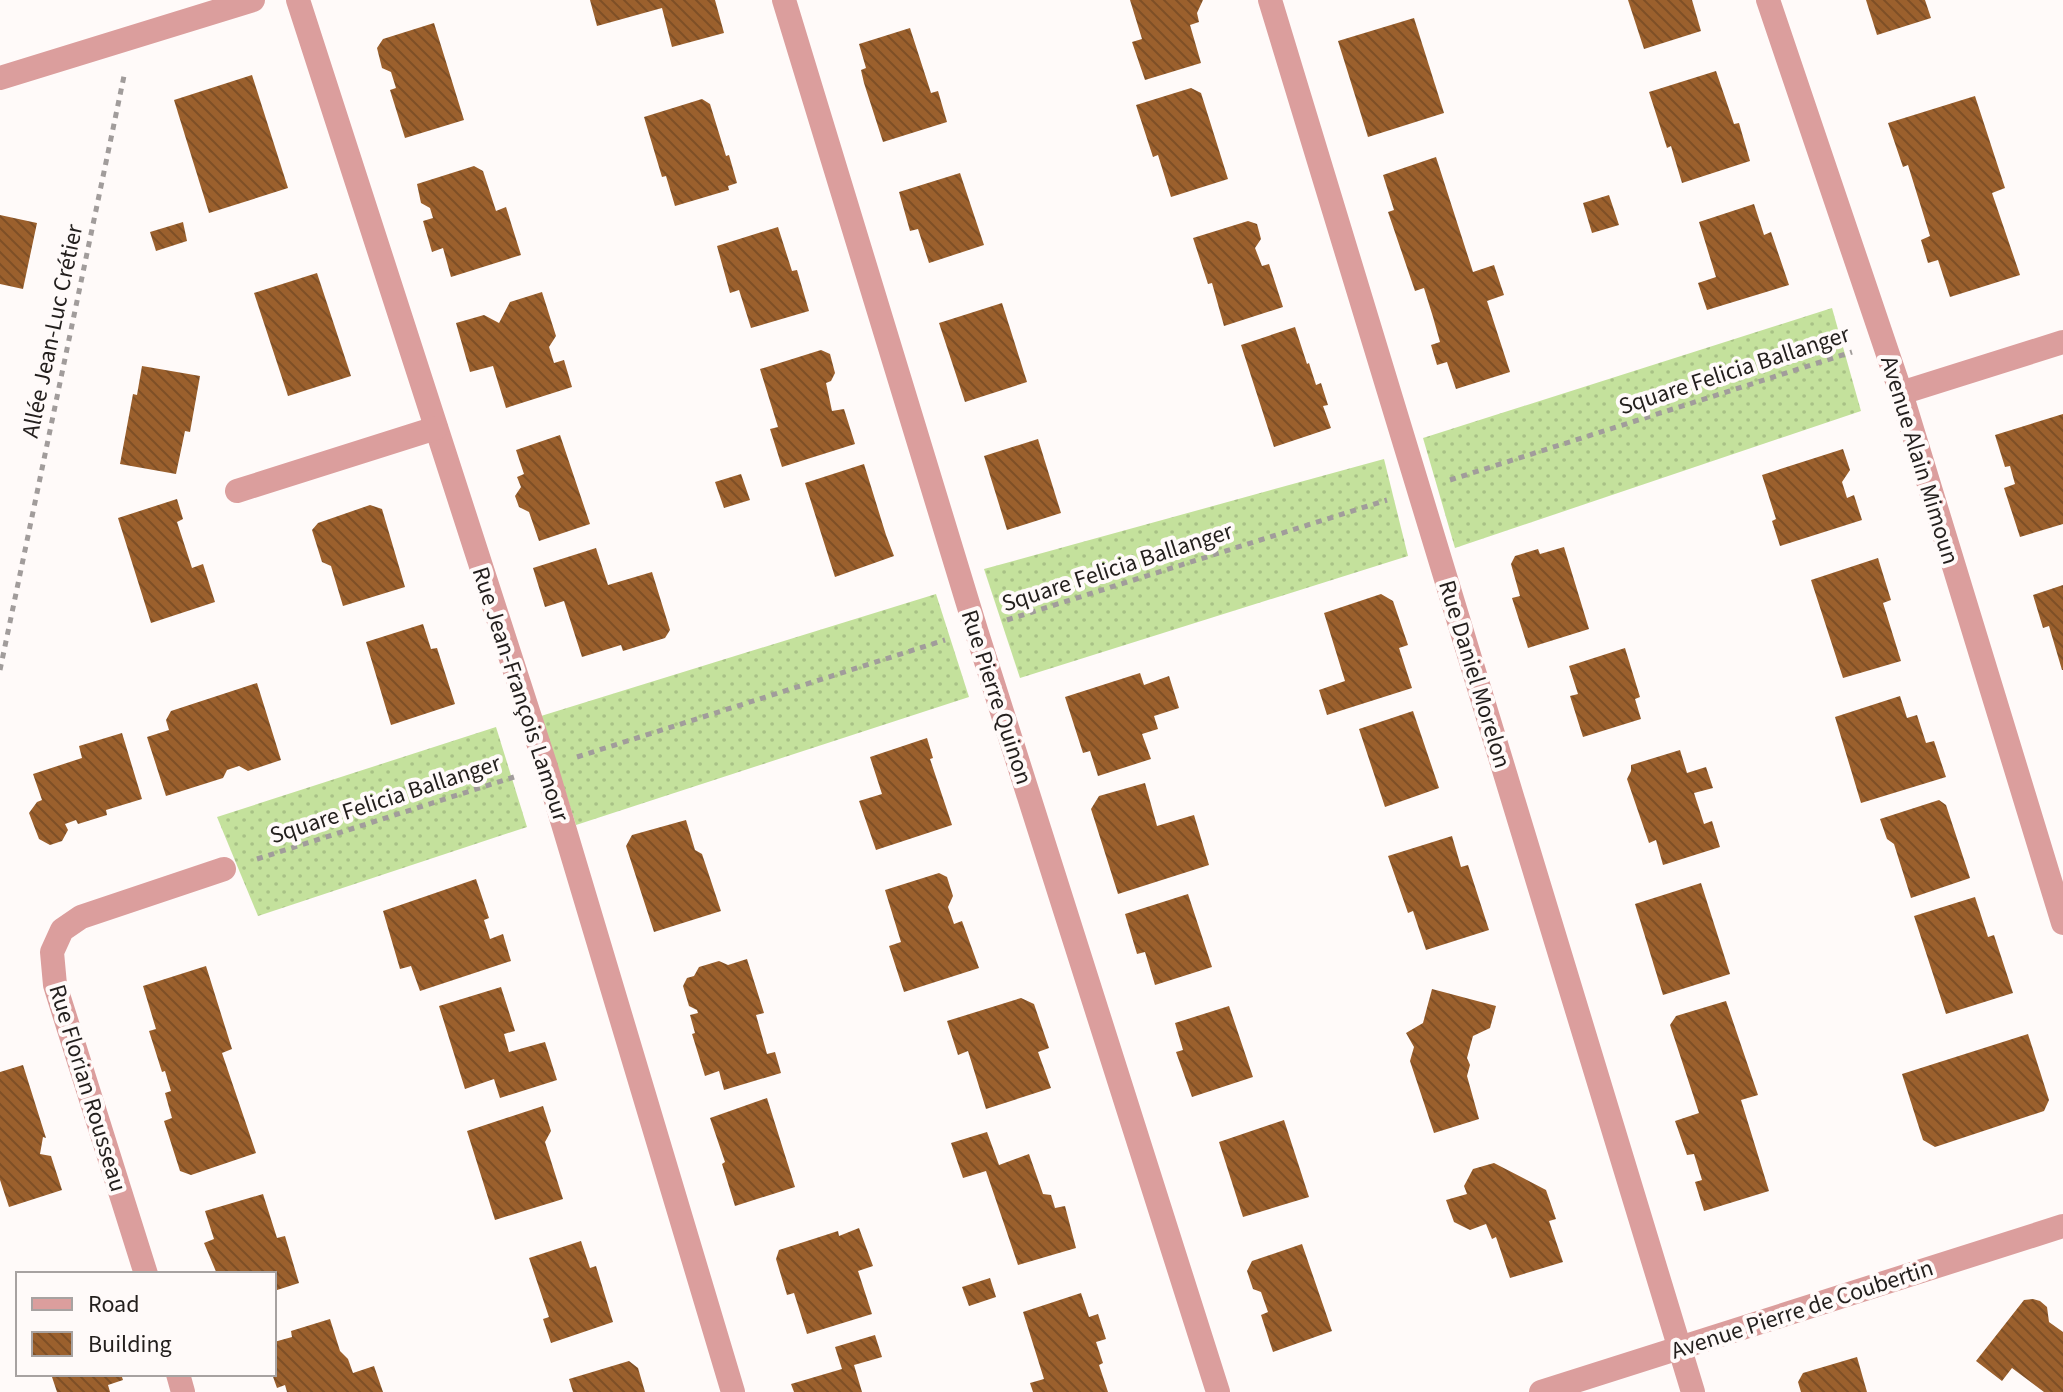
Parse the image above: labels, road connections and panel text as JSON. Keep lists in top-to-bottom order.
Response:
{
  "streets": {
    "street": [
      "Avenue Alain Mimoun",
      "Rue Daniel Morelon",
      "Rue Jean-François Lamour",
      "Rue Pierre Quinon",
      "Rue Florian Rousseau",
      "Avenue Pierre de Coubertin"
    ],
    "path": ["Allée Jean-Luc Crétier", "Square Felicia Ballanger"]
  },
  "crossings": [
    ["Square Felicia Ballanger", "Avenue Alain Mimoun"],
    ["Square Felicia Ballanger", "Rue Daniel Morelon"],
    ["Square Felicia Ballanger", "Rue Jean-François Lamour"],
    ["Square Felicia Ballanger", "Rue Pierre Quinon"],
    ["Square Felicia Ballanger", "Rue Florian Rousseau"],
    ["Rue Daniel Morelon", "Avenue Pierre de Coubertin"]
  ],
  "legend": ["Road", "Building"]
}
